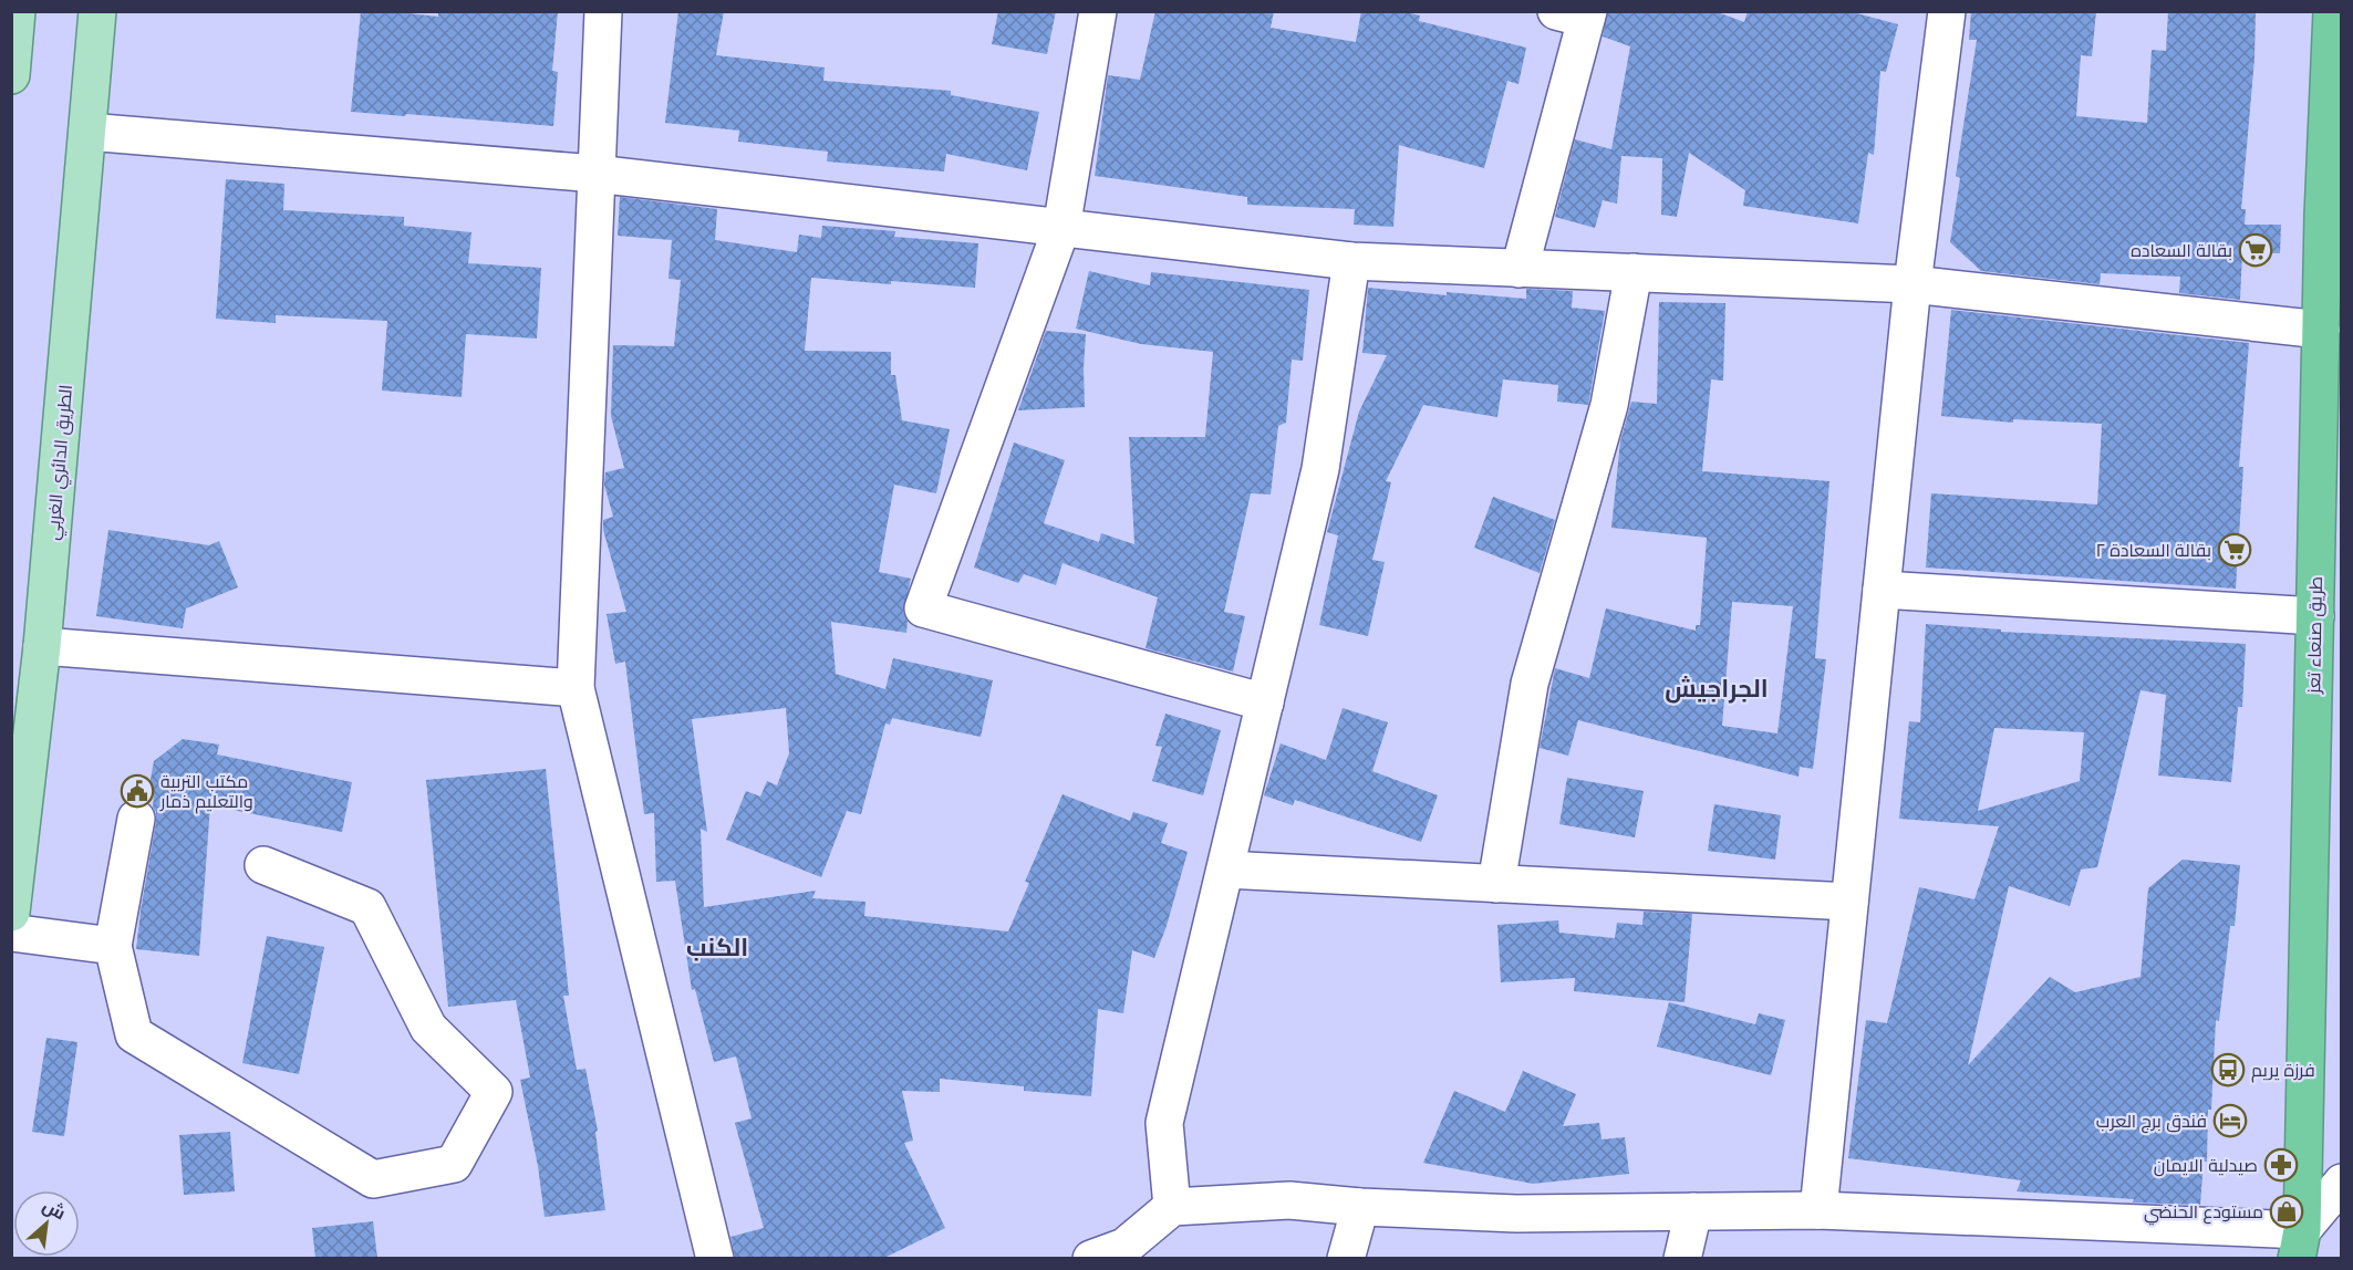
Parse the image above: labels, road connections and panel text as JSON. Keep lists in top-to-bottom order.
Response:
{
  "streets": {
    "highway": ["طريق صنعاء تعز"],
    "main road": ["الطريق الدائري الغربي"]
  },
  "districts": ["الجراجيش", "الكنب"],
  "places": {
    "supermarket": ["بقالة السعاده", "بقالة السعادة ٢"],
    "public building": ["مكتب التربية والتعليم ذمار"],
    "bus stop": ["فرزة يريم"],
    "hotel": ["فندق برج العرب"],
    "pharmacy": ["صيدلية الايمان"],
    "shop": ["مستودع الحنضي"]
  },
  "north": "top right"
}
